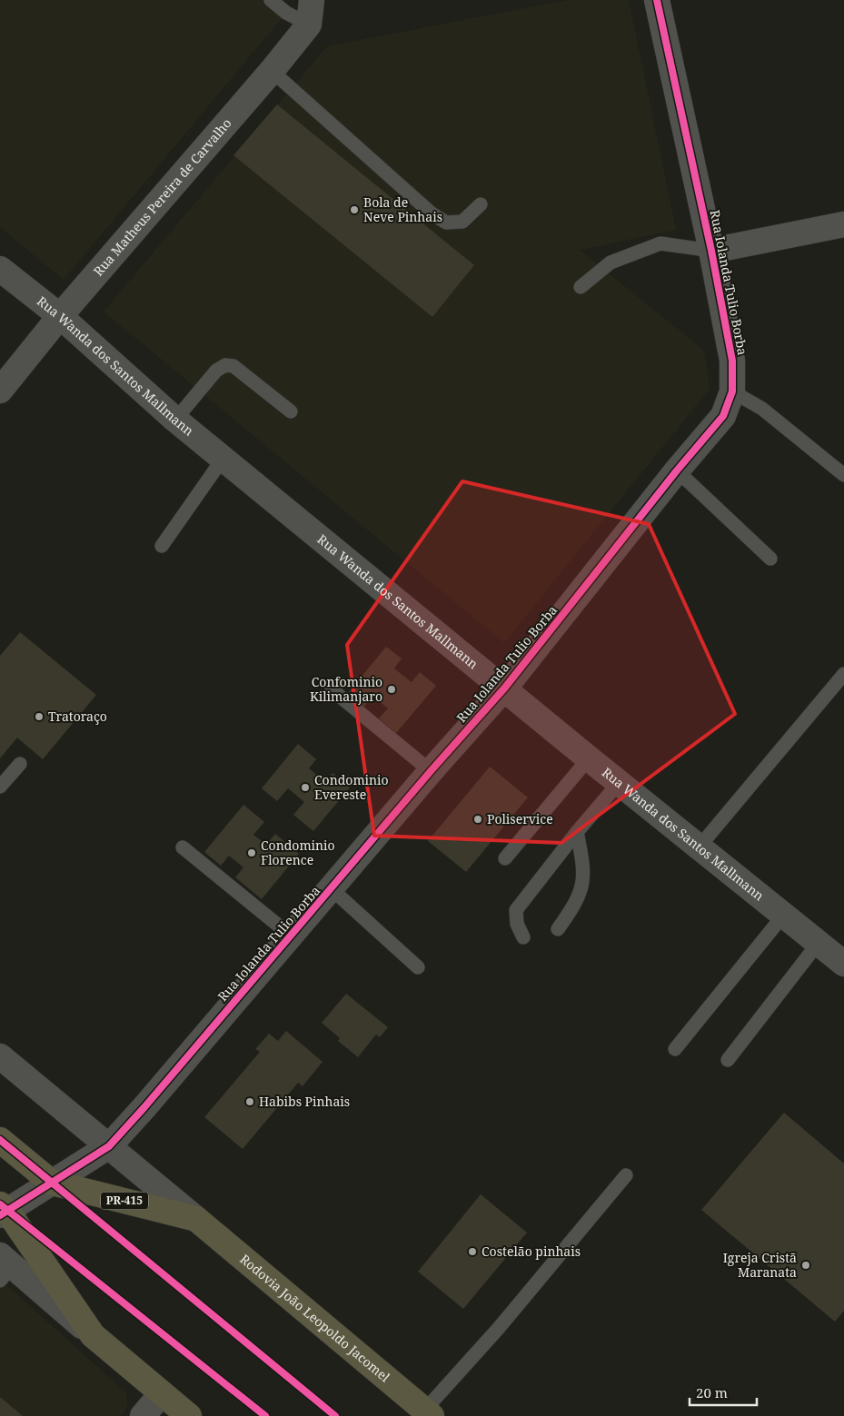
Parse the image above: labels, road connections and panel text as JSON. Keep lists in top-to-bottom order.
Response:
{
  "streets": {
    "highway": ["PR-415", "Rodovia João Leopoldo Jacomel"],
    "street": ["Rua Matheus Pereira de Carvalho", "Rua Iolanda Tulio Borba", "Rua Wanda dos Santos Mallmann"]
  },
  "crossings": [
    ["Rua Matheus Pereira de Carvalho", "Rua Wanda dos Santos Mallmann"],
    ["Rua Iolanda Tulio Borba", "Rua Wanda dos Santos Mallmann"],
    ["Rua Iolanda Tulio Borba", "Rodovia João Leopoldo Jacomel"]
  ],
  "places": [
    "Bola de Neve Pinhais",
    "Confominio Kilimanjaro",
    "Tratoraço",
    "Condominio Evereste",
    "Poliservice",
    "Condominio Florence",
    "Habibs Pinhais",
    "Costelão pinhais",
    "Igreja Cristã Maranata"
  ],
  "scale_bar": "20 m"
}
